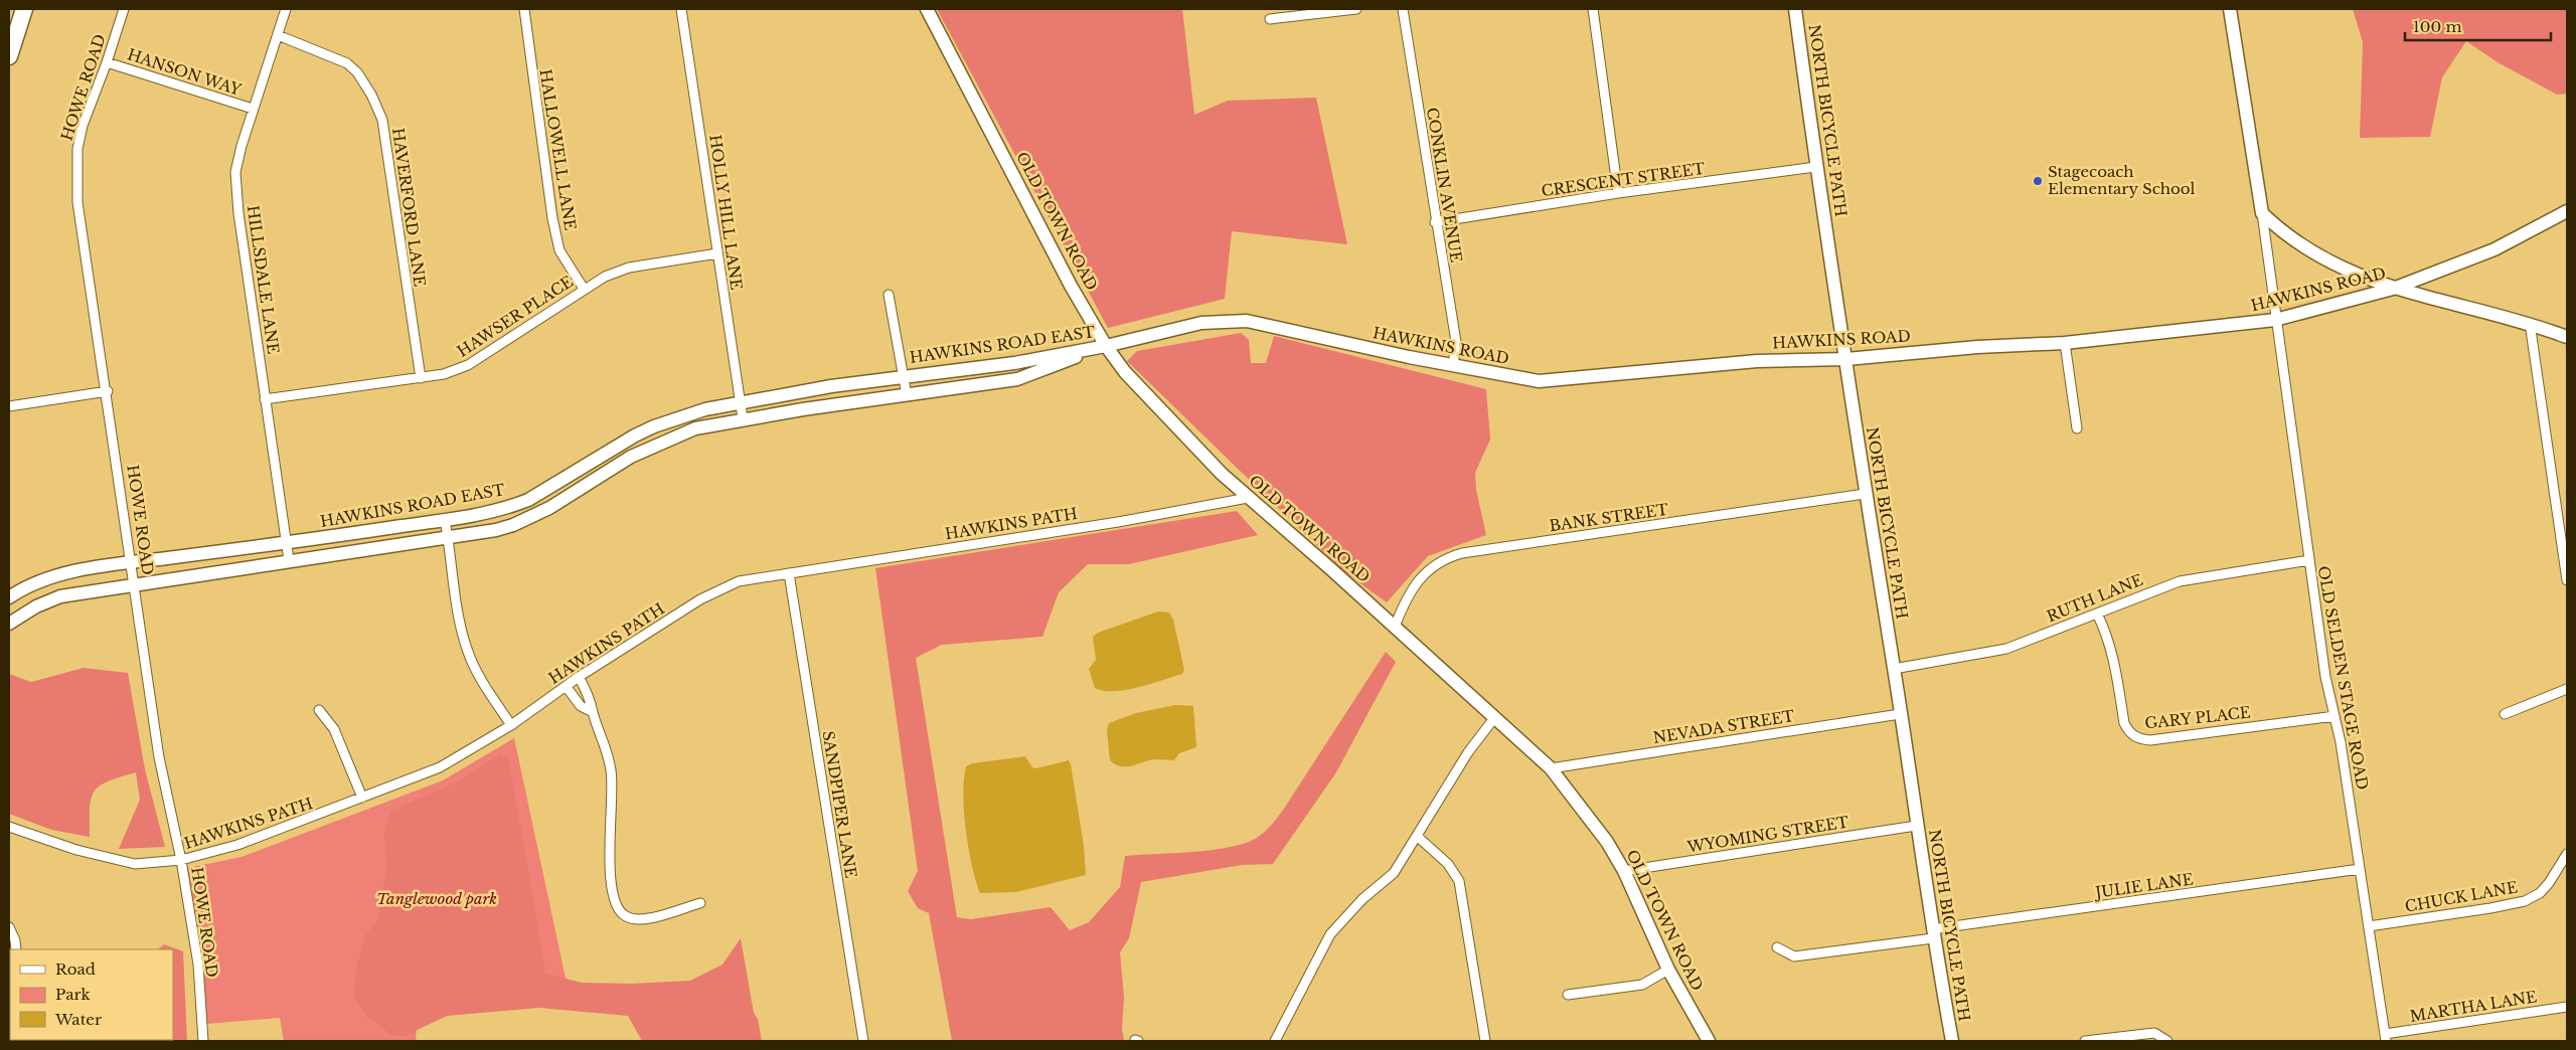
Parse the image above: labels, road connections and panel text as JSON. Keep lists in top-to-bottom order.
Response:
{
  "streets": {
    "street": [
      "HANSON WAY",
      "HOWE ROAD",
      "NORTH BICYCLE PATH",
      "HALLOWELL LANE",
      "CRESCENT STREET",
      "CONKLIN AVENUE",
      "HAVERFORD LANE",
      "HOLLY HILL LANE",
      "OLD TOWN ROAD",
      "HILLSDALE LANE",
      "HAWKINS ROAD",
      "HAWSER PLACE",
      "HAWKINS ROAD EAST",
      "BANK STREET",
      "HAWKINS PATH",
      "RUTH LANE",
      "OLD SELDEN STAGE ROAD",
      "GARY PLACE",
      "NEVADA STREET",
      "SANDPIPER LANE",
      "WYOMING STREET",
      "JULIE LANE",
      "CHUCK LANE",
      "MARTHA LANE"
    ]
  },
  "crossings": [
    ["HANSON WAY", "HOWE ROAD"],
    ["HANSON WAY", "HILLSDALE LANE"],
    ["HOWE ROAD", "HAWKINS ROAD EAST"],
    ["HOWE ROAD", "HAWKINS PATH"],
    ["NORTH BICYCLE PATH", "CRESCENT STREET"],
    ["NORTH BICYCLE PATH", "HAWKINS ROAD"],
    ["NORTH BICYCLE PATH", "BANK STREET"],
    ["NORTH BICYCLE PATH", "RUTH LANE"],
    ["NORTH BICYCLE PATH", "NEVADA STREET"],
    ["NORTH BICYCLE PATH", "WYOMING STREET"],
    ["NORTH BICYCLE PATH", "JULIE LANE"],
    ["HALLOWELL LANE", "HAWSER PLACE"],
    ["CRESCENT STREET", "CONKLIN AVENUE"],
    ["CONKLIN AVENUE", "HAWKINS ROAD"],
    ["HAVERFORD LANE", "HILLSDALE LANE"],
    ["HAVERFORD LANE", "HAWSER PLACE"],
    ["HOLLY HILL LANE", "HAWSER PLACE"],
    ["HOLLY HILL LANE", "HAWKINS ROAD EAST"],
    ["OLD TOWN ROAD", "HAWKINS ROAD"],
    ["OLD TOWN ROAD", "HAWKINS ROAD EAST"],
    ["OLD TOWN ROAD", "BANK STREET"],
    ["OLD TOWN ROAD", "HAWKINS PATH"],
    ["OLD TOWN ROAD", "NEVADA STREET"],
    ["OLD TOWN ROAD", "WYOMING STREET"],
    ["HILLSDALE LANE", "HAWSER PLACE"],
    ["HILLSDALE LANE", "HAWKINS ROAD EAST"],
    ["HAWKINS ROAD", "HAWKINS ROAD EAST"],
    ["HAWKINS ROAD", "OLD SELDEN STAGE ROAD"],
    ["HAWKINS PATH", "SANDPIPER LANE"],
    ["RUTH LANE", "OLD SELDEN STAGE ROAD"],
    ["RUTH LANE", "GARY PLACE"],
    ["OLD SELDEN STAGE ROAD", "GARY PLACE"],
    ["OLD SELDEN STAGE ROAD", "JULIE LANE"],
    ["OLD SELDEN STAGE ROAD", "CHUCK LANE"],
    ["OLD SELDEN STAGE ROAD", "MARTHA LANE"]
  ],
  "parks": ["Tanglewood park"],
  "places": ["Stagecoach Elementary School"],
  "legend": ["Road", "Park", "Water"],
  "scale_bar": "100 m"
}
